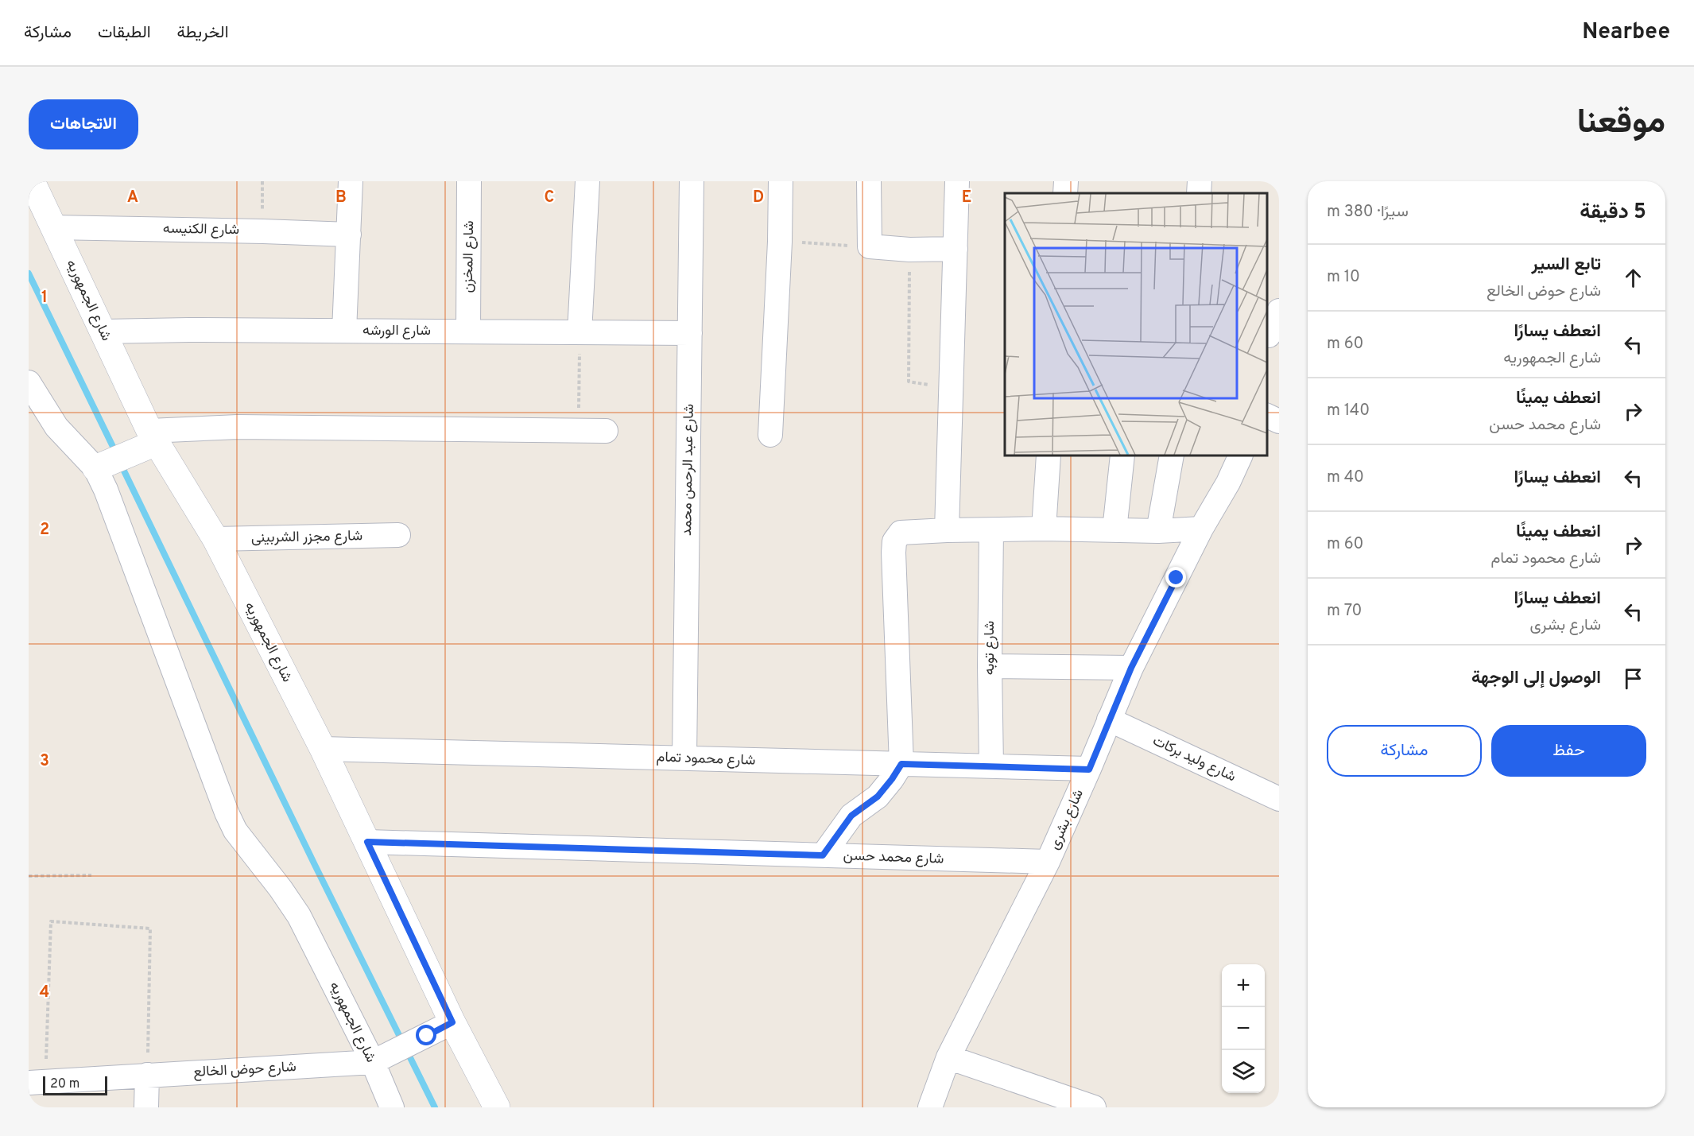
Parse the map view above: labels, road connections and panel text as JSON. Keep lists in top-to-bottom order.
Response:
{
  "streets": {
    "street": [
      "شارع الكنيسه",
      "شارع المخزن",
      "شارع الجمهوريه",
      "شارع الورشه",
      "شارع عبد الرحمن محمد",
      "شارع مجزر الشربينى",
      "شارع توبه",
      "شارع محمود تمام",
      "شارع وليد بركات",
      "شارع بشرى",
      "شارع محمد حسن",
      "شارع حوض الخالع"
    ]
  },
  "crossings": [
    ["شارع الكنيسه", "شارع الجمهوريه"],
    ["شارع المخزن", "شارع الورشه"],
    ["شارع الجمهوريه", "شارع الورشه"],
    ["شارع الجمهوريه", "شارع مجزر الشربينى"],
    ["شارع الجمهوريه", "شارع محمود تمام"],
    ["شارع الجمهوريه", "شارع محمد حسن"],
    ["شارع الجمهوريه", "شارع حوض الخالع"],
    ["شارع الورشه", "شارع عبد الرحمن محمد"],
    ["شارع عبد الرحمن محمد", "شارع محمود تمام"],
    ["شارع توبه", "شارع محمود تمام"],
    ["شارع محمود تمام", "شارع بشرى"],
    ["شارع وليد بركات", "شارع بشرى"],
    ["شارع بشرى", "شارع محمد حسن"]
  ],
  "scale_bar": "20 m",
  "page": {
    "header": "Nearbee",
    "nav": ["الخريطة", "الطبقات", "مشاركة"],
    "title": "موقعنا",
    "buttons": [
      "الاتجاهات",
      ["حفظ", "مشاركة"]
    ],
    "heading": ["5 دقيقة", "سيرًا · 380 m"],
    "list": [
      ["تابع السير", "شارع حوض الخالع", "10 m"],
      ["انعطف يسارًا", "شارع الجمهوريه", "60 m"],
      ["انعطف يمينًا", "شارع محمد حسن", "140 m"],
      ["انعطف يسارًا", "40 m"],
      ["انعطف يمينًا", "شارع محمود تمام", "60 m"],
      ["انعطف يسارًا", "شارع بشرى", "70 m"],
      "الوصول إلى الوجهة"
    ],
    "map_buttons": ["+", "−"],
    "scale": "20 m"
  },
  "grid": {
    "columns": [
      "A",
      "B",
      "C",
      "D",
      "E"
    ],
    "rows": [
      "1",
      "2",
      "3",
      "4"
    ]
  }
}
